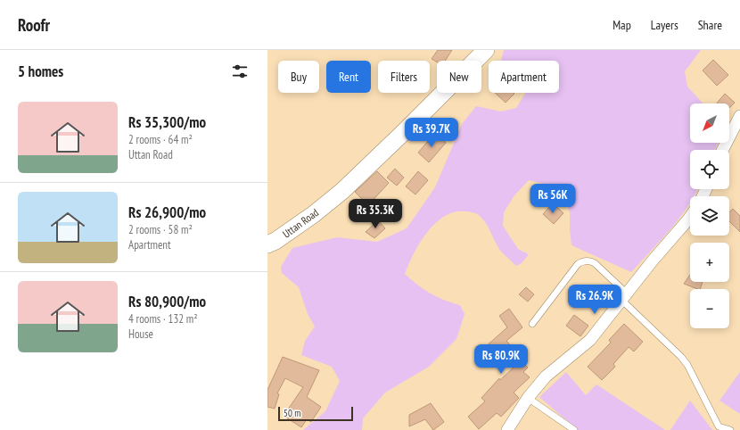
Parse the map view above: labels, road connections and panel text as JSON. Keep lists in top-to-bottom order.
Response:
{
  "streets": {
    "main road": ["Uttan Road"]
  },
  "scale_bar": "50 m",
  "north": "bottom left",
  "page": {
    "header": "Roofr",
    "nav": ["Map", "Layers", "Share"],
    "heading": "5 homes",
    "chip": [
      "Buy",
      "Rent",
      "Filters",
      "New",
      "Apartment"
    ],
    "list": [
      {
        "name": "Rs 35,300/mo",
        "note": "2 rooms · 64 m² · Uttan Road"
      },
      {
        "name": "Rs 26,900/mo",
        "note": "2 rooms · 58 m² · Apartment"
      },
      {
        "name": "Rs 80,900/mo",
        "note": "4 rooms · 132 m² · House"
      }
    ],
    "map_buttons": ["+", "−"],
    "price": [
      "Rs 39.7K",
      "Rs 56K",
      "Rs 35.3K",
      "Rs 26.9K",
      "Rs 80.9K"
    ],
    "scale": "50 m"
  }
}
